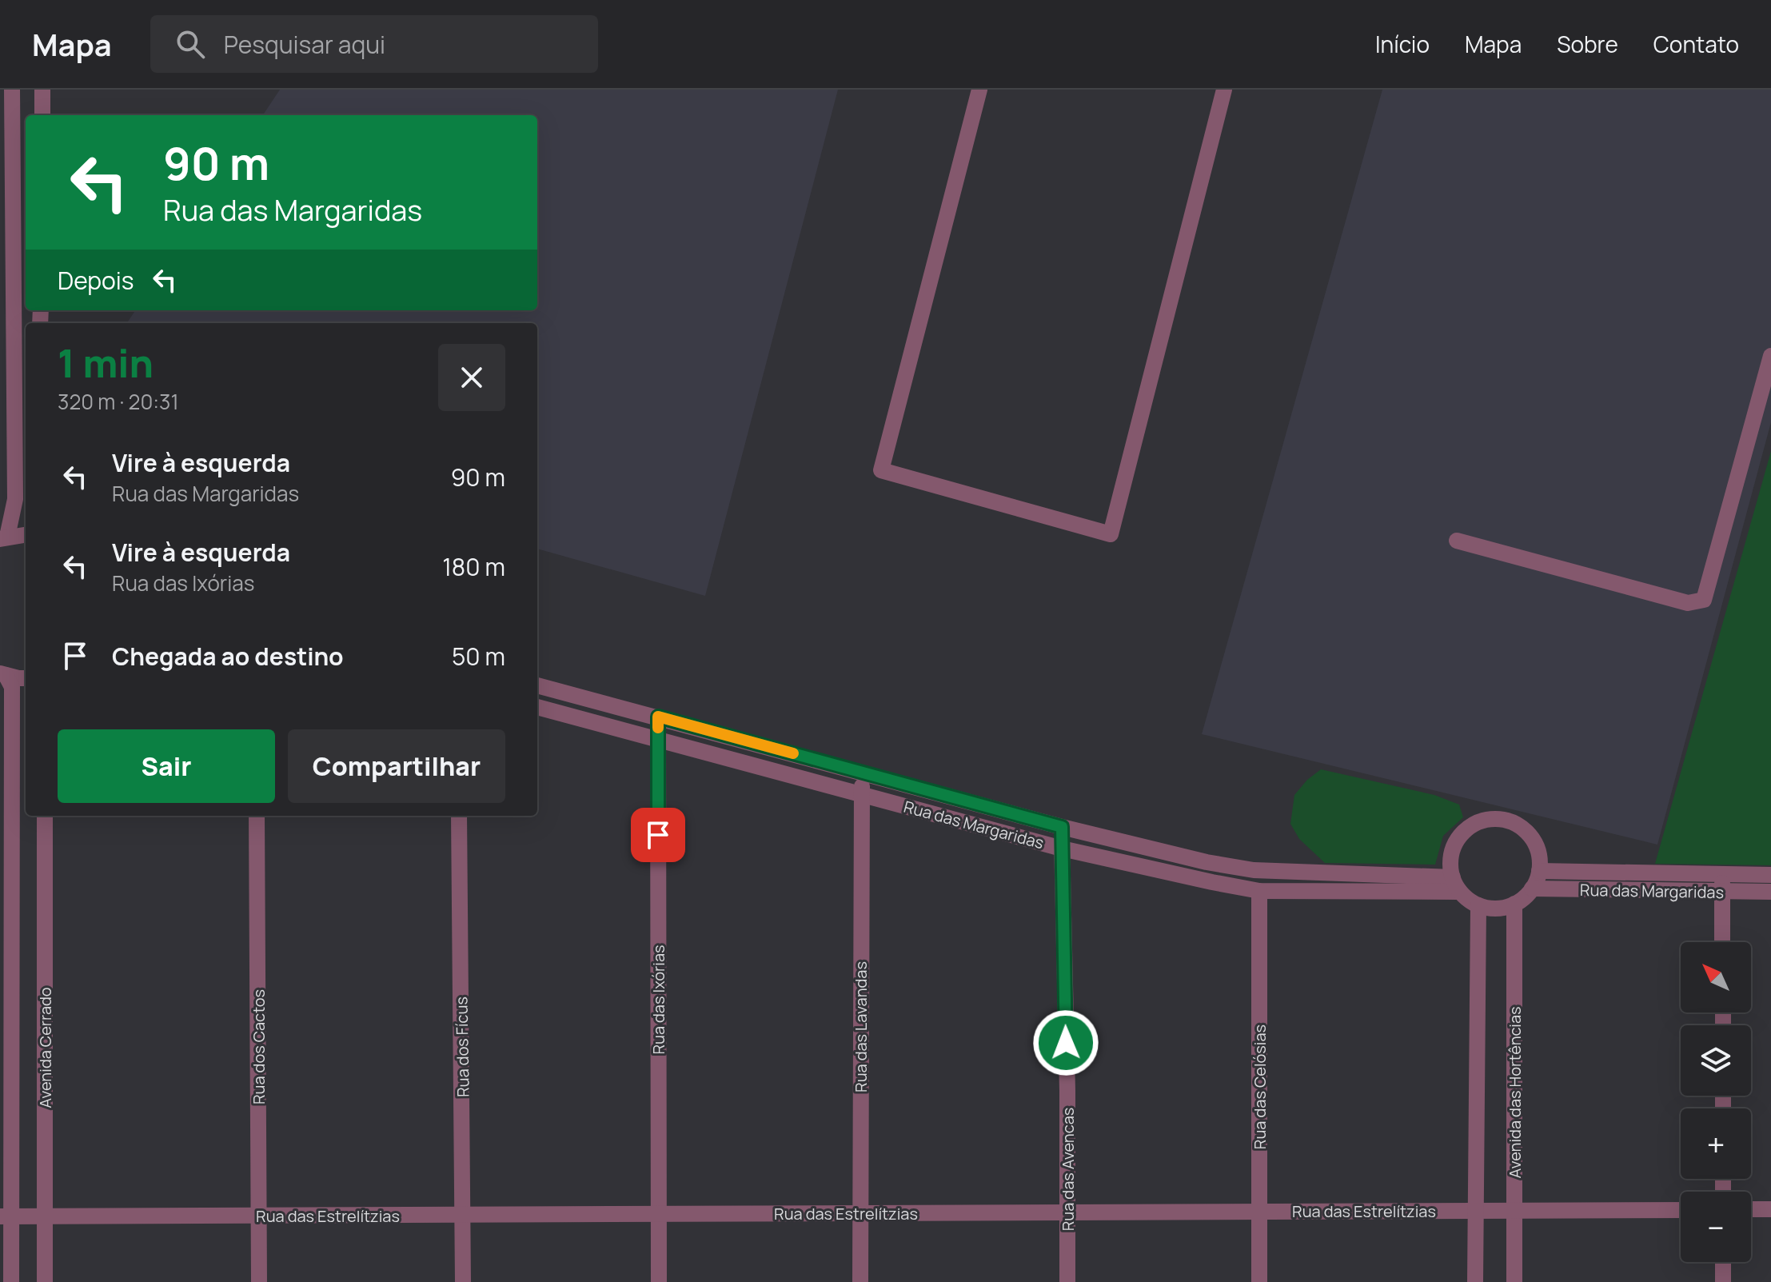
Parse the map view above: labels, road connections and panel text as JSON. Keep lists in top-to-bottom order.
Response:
{
  "streets": {
    "street": [
      "Rua das Margaridas",
      "Rua das Ixórias",
      "Rua das Lavandas",
      "Rua dos Cactos",
      "Rua dos Fícus",
      "Avenida Cerrado",
      "Rua das Celósias",
      "Avenida das Hortências",
      "Rua das Avencas",
      "Rua das Estrelítzias"
    ]
  },
  "crossings": [
    ["Rua das Margaridas", "Rua das Ixórias"],
    ["Rua das Margaridas", "Rua das Lavandas"],
    ["Rua das Margaridas", "Rua das Celósias"],
    ["Rua das Margaridas", "Avenida das Hortências"],
    ["Rua das Margaridas", "Rua das Avencas"],
    ["Rua das Ixórias", "Rua das Estrelítzias"],
    ["Rua das Lavandas", "Rua das Estrelítzias"],
    ["Rua dos Cactos", "Rua das Estrelítzias"],
    ["Rua dos Fícus", "Rua das Estrelítzias"],
    ["Avenida Cerrado", "Rua das Estrelítzias"],
    ["Rua das Celósias", "Rua das Estrelítzias"],
    ["Avenida das Hortências", "Rua das Estrelítzias"],
    ["Rua das Avencas", "Rua das Estrelítzias"]
  ],
  "north": "top left",
  "page": {
    "header": "Mapa",
    "search": "Pesquisar aqui",
    "nav": [
      "Início",
      "Mapa",
      "Sobre",
      "Contato"
    ],
    "turn": ["90 m", "Rua das Margaridas"],
    "then": "Depois",
    "heading": ["1 min", "320 m · 20:31"],
    "list": [
      {
        "name": "Vire à esquerda",
        "note": "Rua das Margaridas",
        "value": "90 m"
      },
      {
        "name": "Vire à esquerda",
        "note": "Rua das Ixórias",
        "value": "180 m"
      },
      {
        "name": "Chegada ao destino",
        "value": "50 m"
      }
    ],
    "buttons": ["Sair", "Compartilhar"],
    "map_buttons": ["+", "−"]
  }
}
